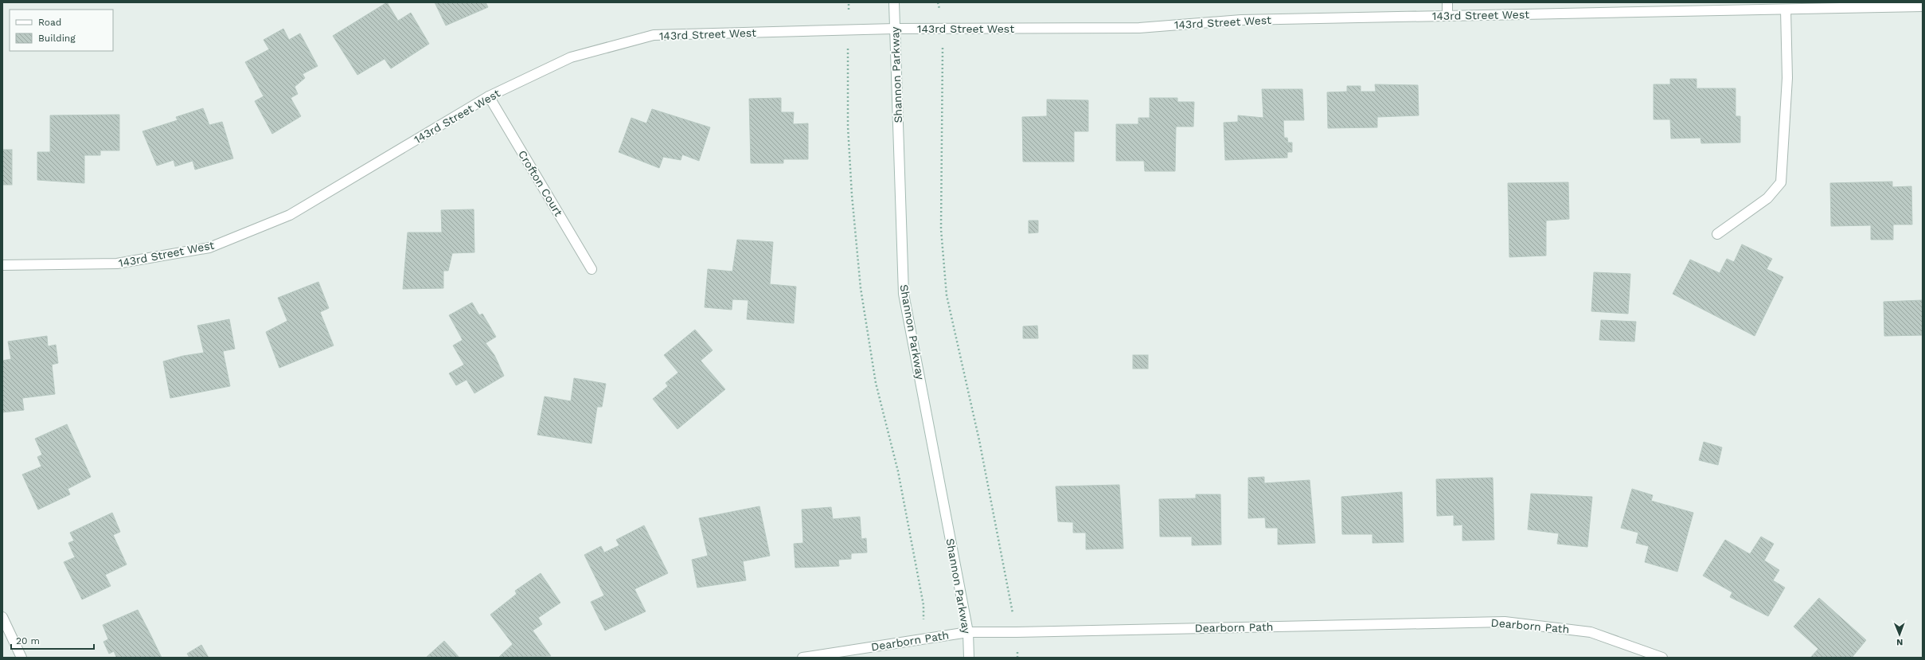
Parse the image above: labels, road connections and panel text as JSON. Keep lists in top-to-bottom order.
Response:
{
  "streets": {
    "street": [
      "143rd Street West",
      "Shannon Parkway",
      "Crofton Court",
      "Dearborn Path"
    ]
  },
  "crossings": [
    ["143rd Street West", "Shannon Parkway"],
    ["143rd Street West", "Crofton Court"],
    ["Shannon Parkway", "Dearborn Path"]
  ],
  "legend": ["Road", "Building"],
  "scale_bar": "20 m",
  "north": "bottom"
}
